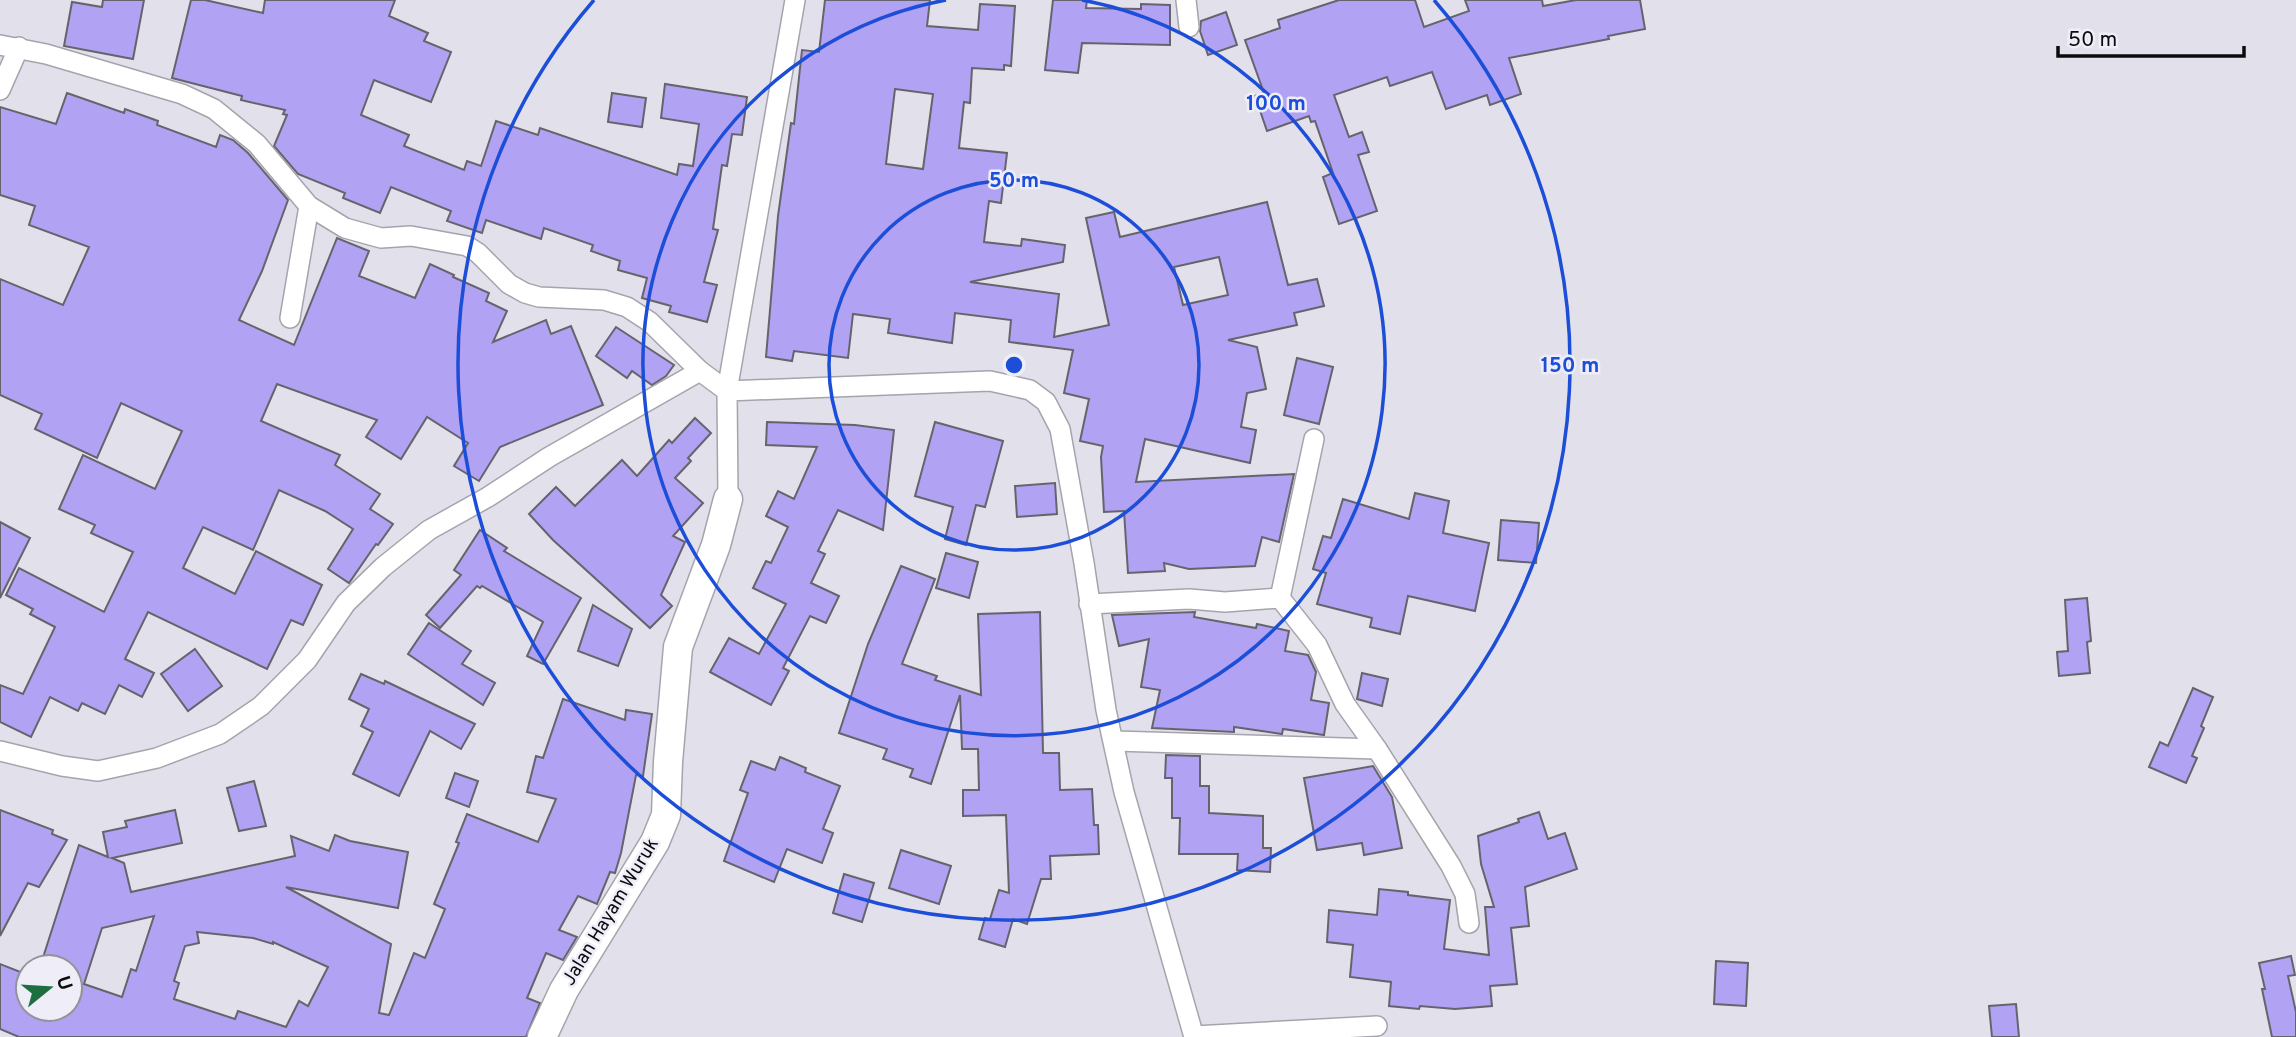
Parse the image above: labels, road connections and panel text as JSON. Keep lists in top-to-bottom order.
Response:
{
  "streets": {
    "street": ["Jalan Hayam Wuruk"]
  },
  "scale_bar": "50 m",
  "north": "right",
  "rings": ["100 m", "50 m", "150 m"]
}
